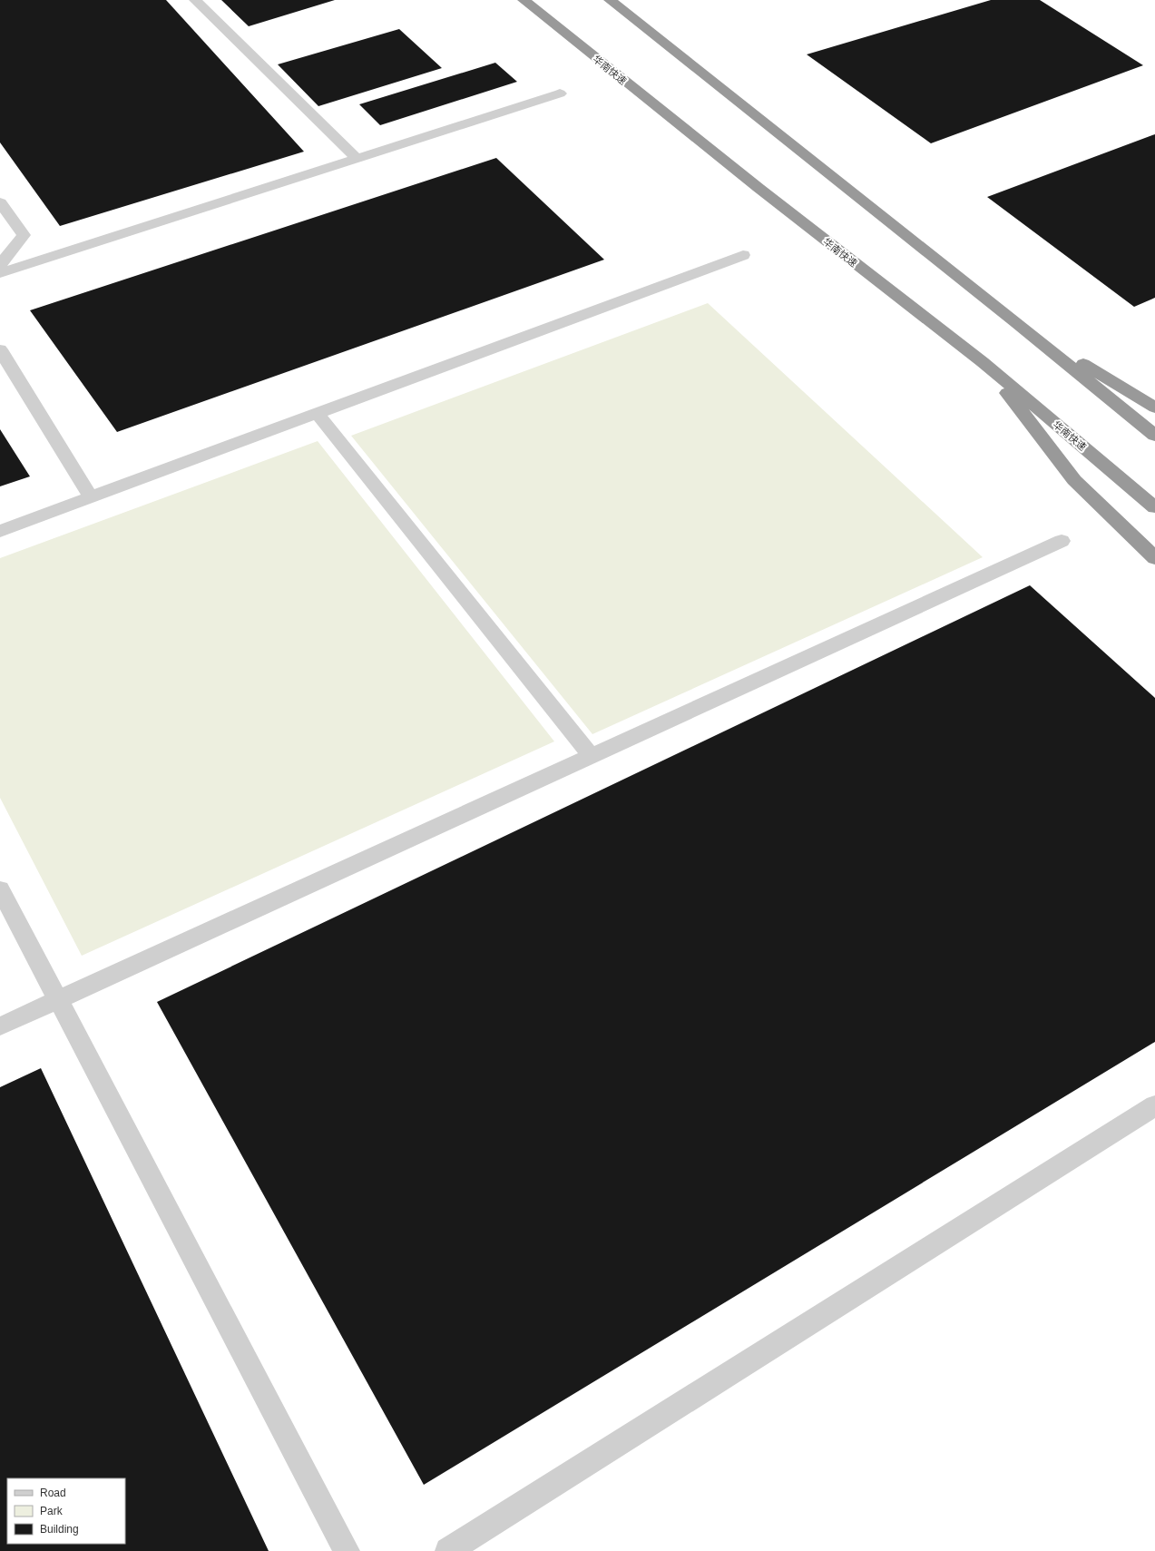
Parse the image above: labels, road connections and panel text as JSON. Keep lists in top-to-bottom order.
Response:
{
  "streets": {
    "highway": ["华南快速"]
  },
  "legend": ["Road", "Park", "Building"]
}
